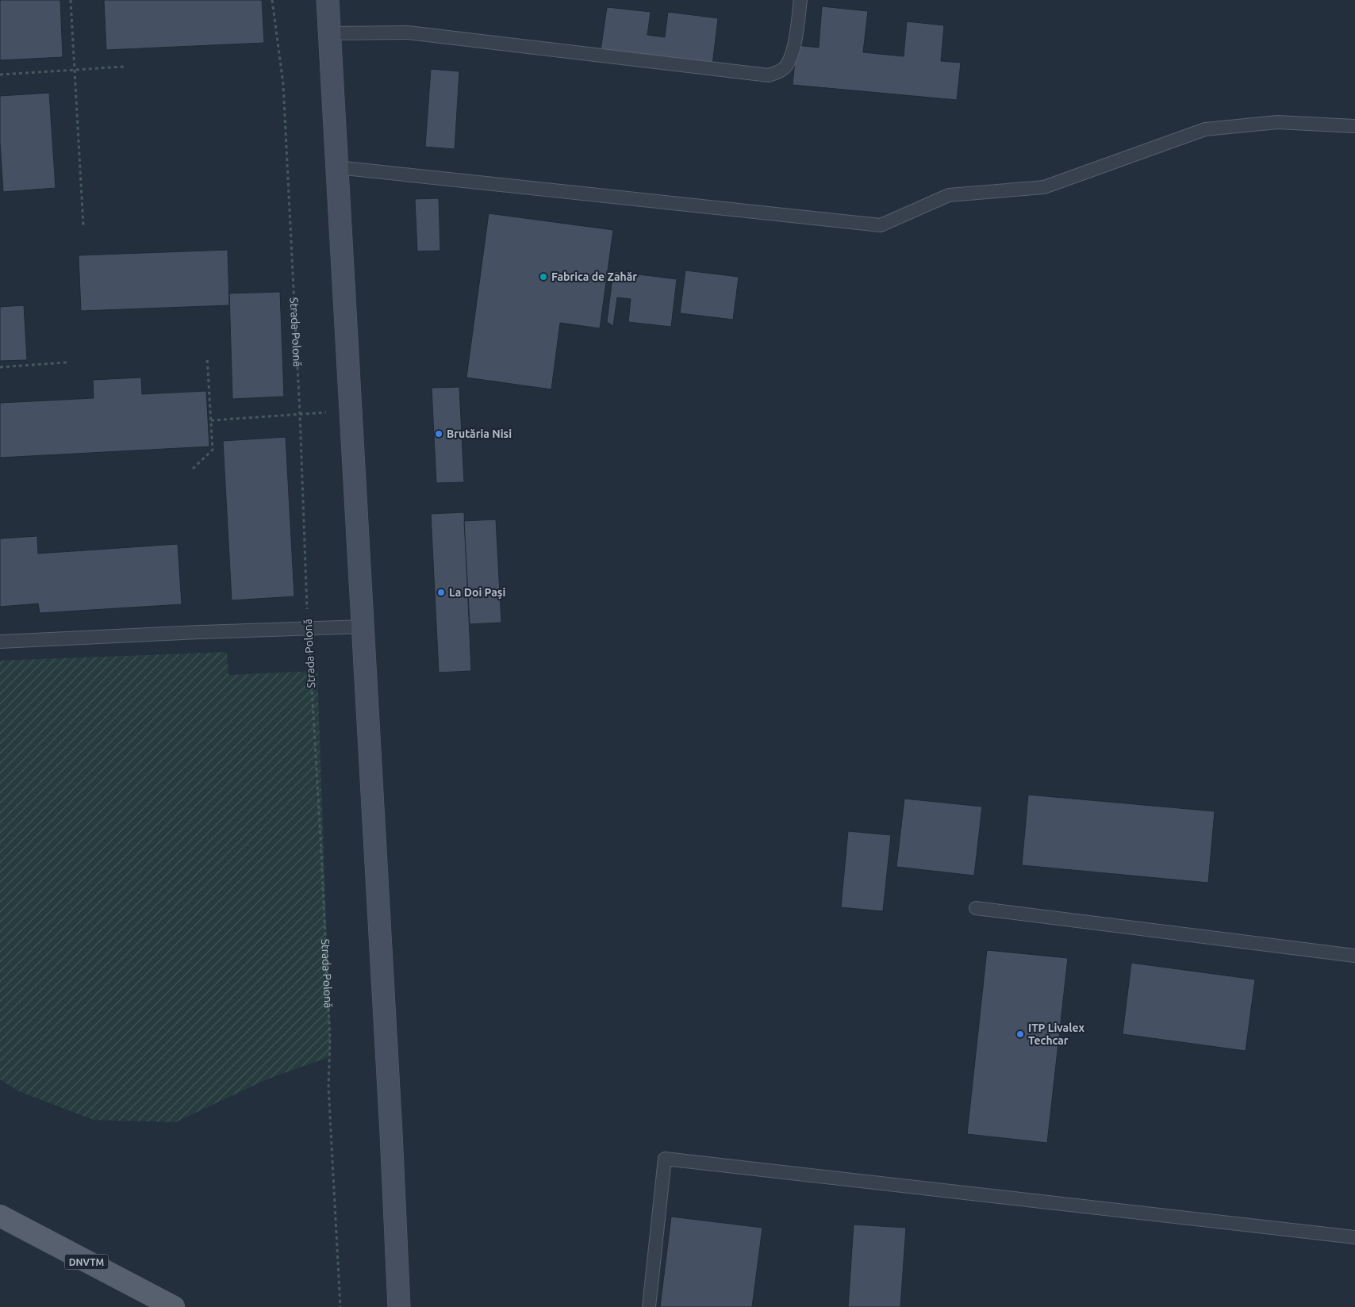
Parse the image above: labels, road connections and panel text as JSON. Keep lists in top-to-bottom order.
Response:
{
  "streets": {
    "main road": ["DNVTM"],
    "path": ["Strada Polonă"]
  },
  "places": [
    "Fabrica de Zahăr",
    "Brutăria Nisi",
    "La Doi Pași",
    "ITP Livalex Techcar"
  ]
}
